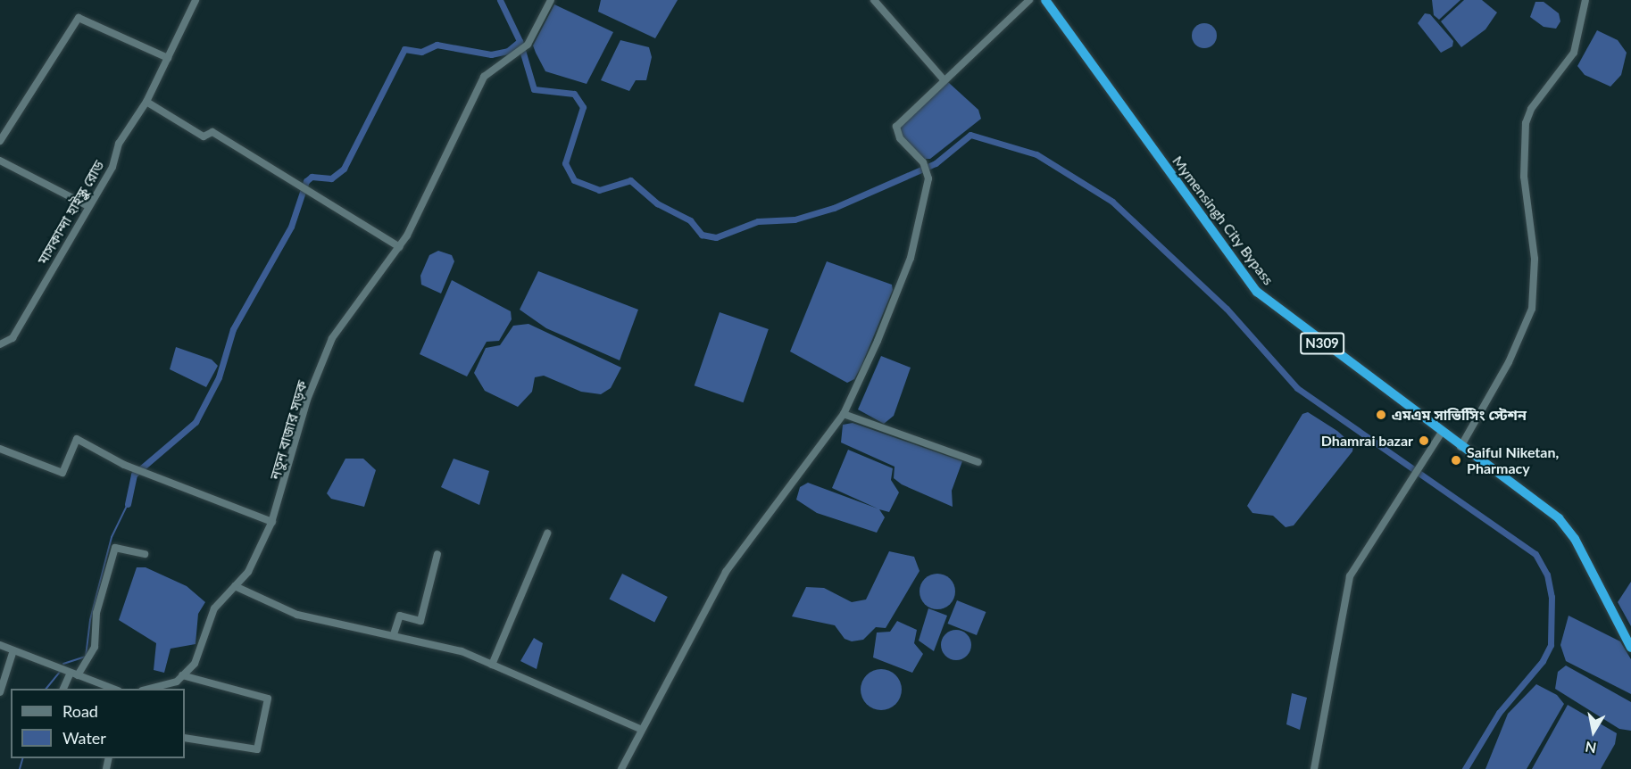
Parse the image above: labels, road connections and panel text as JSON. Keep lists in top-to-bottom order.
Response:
{
  "streets": {
    "highway": ["Mymensingh City Bypass", "N309"],
    "street": ["মাসকান্দা হাইস্কুল রোড", "নতুন বাজার সড়ক"]
  },
  "places": ["এমএম সাভ‌িসি‌িং স্ট‌েশন", "Dhamrai bazar", "Saiful Niketan, Pharmacy"],
  "legend": ["Road", "Water"],
  "north": "bottom"
}
